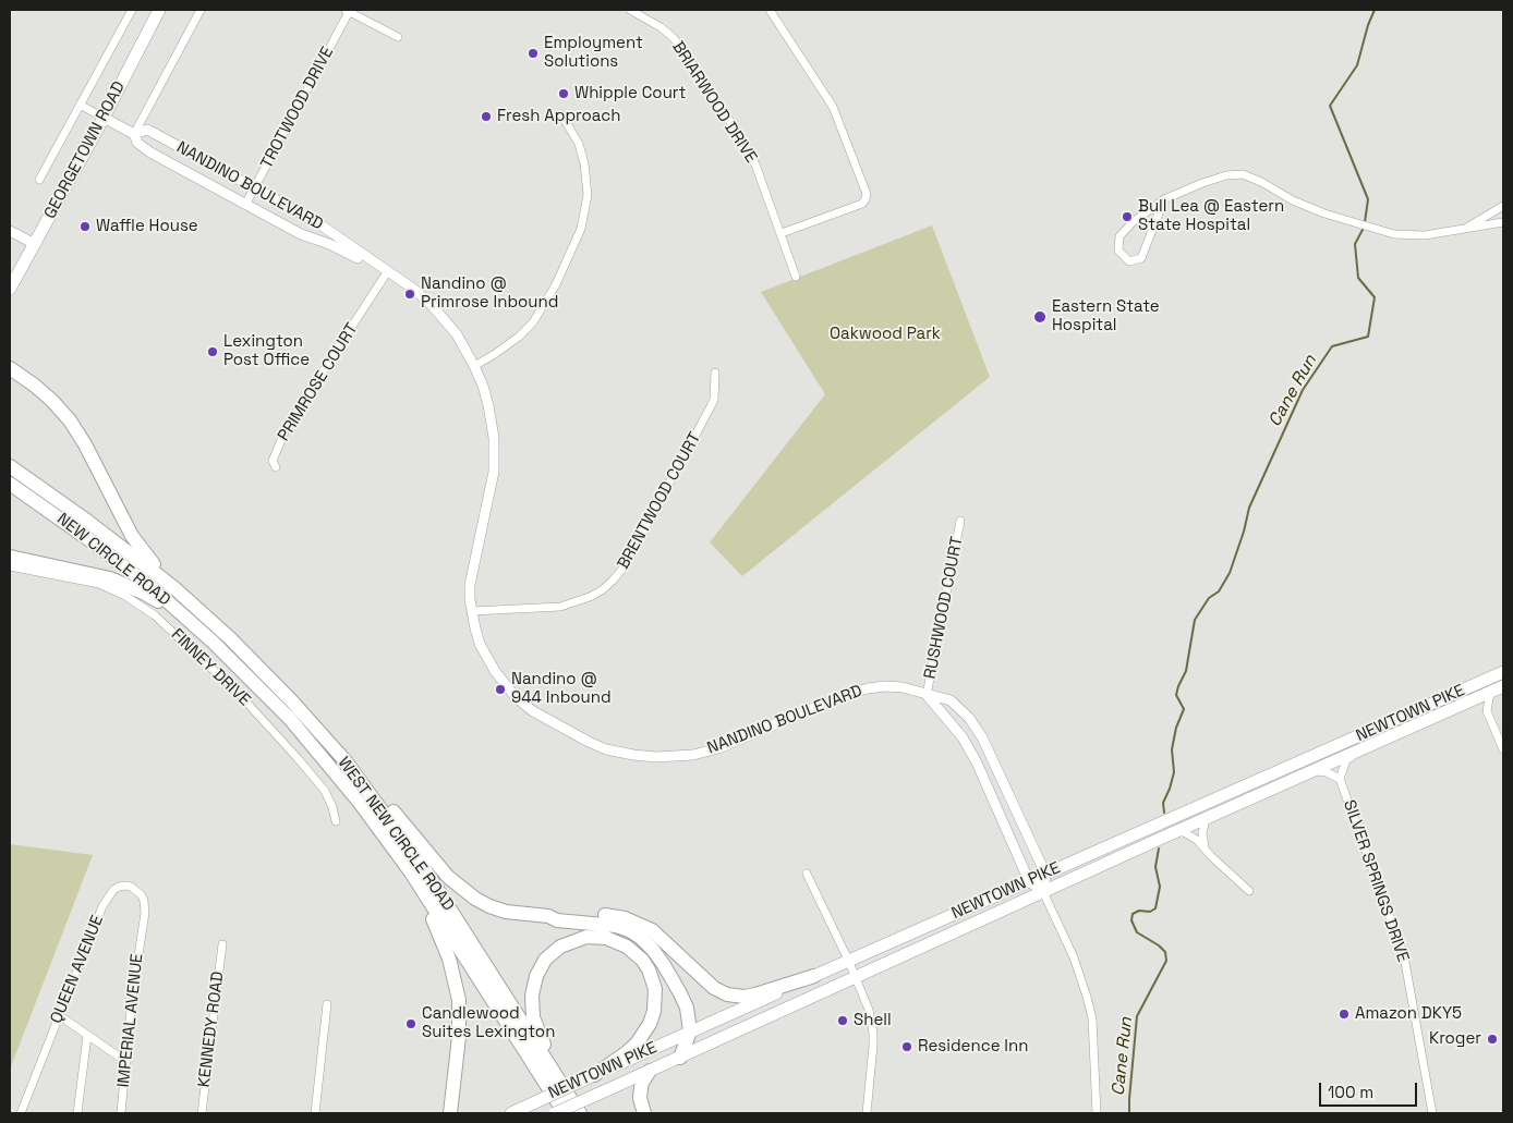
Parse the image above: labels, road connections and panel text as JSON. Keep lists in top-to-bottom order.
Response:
{
  "streets": {
    "highway": ["NEW CIRCLE ROAD", "WEST NEW CIRCLE ROAD"],
    "main road": ["GEORGETOWN ROAD", "NEWTOWN PIKE"],
    "street": [
      "BRIARWOOD DRIVE",
      "TROTWOOD DRIVE",
      "NANDINO BOULEVARD",
      "PRIMROSE COURT",
      "BRENTWOOD COURT",
      "RUSHWOOD COURT",
      "FINNEY DRIVE",
      "SILVER SPRINGS DRIVE",
      "QUEEN AVENUE",
      "IMPERIAL AVENUE",
      "KENNEDY ROAD"
    ]
  },
  "crossings": [
    ["TROTWOOD DRIVE", "NANDINO BOULEVARD"],
    ["GEORGETOWN ROAD", "NANDINO BOULEVARD"],
    ["NANDINO BOULEVARD", "PRIMROSE COURT"],
    ["NANDINO BOULEVARD", "BRENTWOOD COURT"],
    ["NANDINO BOULEVARD", "RUSHWOOD COURT"],
    ["NANDINO BOULEVARD", "NEWTOWN PIKE"],
    ["NEW CIRCLE ROAD", "WEST NEW CIRCLE ROAD"],
    ["NEWTOWN PIKE", "SILVER SPRINGS DRIVE"],
    ["QUEEN AVENUE", "IMPERIAL AVENUE"]
  ],
  "water": ["Cane Run"],
  "parks": ["Oakwood Park"],
  "places": [
    "Employment Solutions",
    "Whipple Court",
    "Fresh Approach",
    "Bull Lea @ Eastern State Hospital",
    "Waffle House",
    "Nandino @ Primrose Inbound",
    "Eastern State Hospital",
    "Lexington Post Office",
    "Nandino @ 944 Inbound",
    "Amazon DKY5",
    "Shell",
    "Candlewood Suites Lexington",
    "Kroger",
    "Residence Inn"
  ],
  "scale_bar": "100 m"
}
